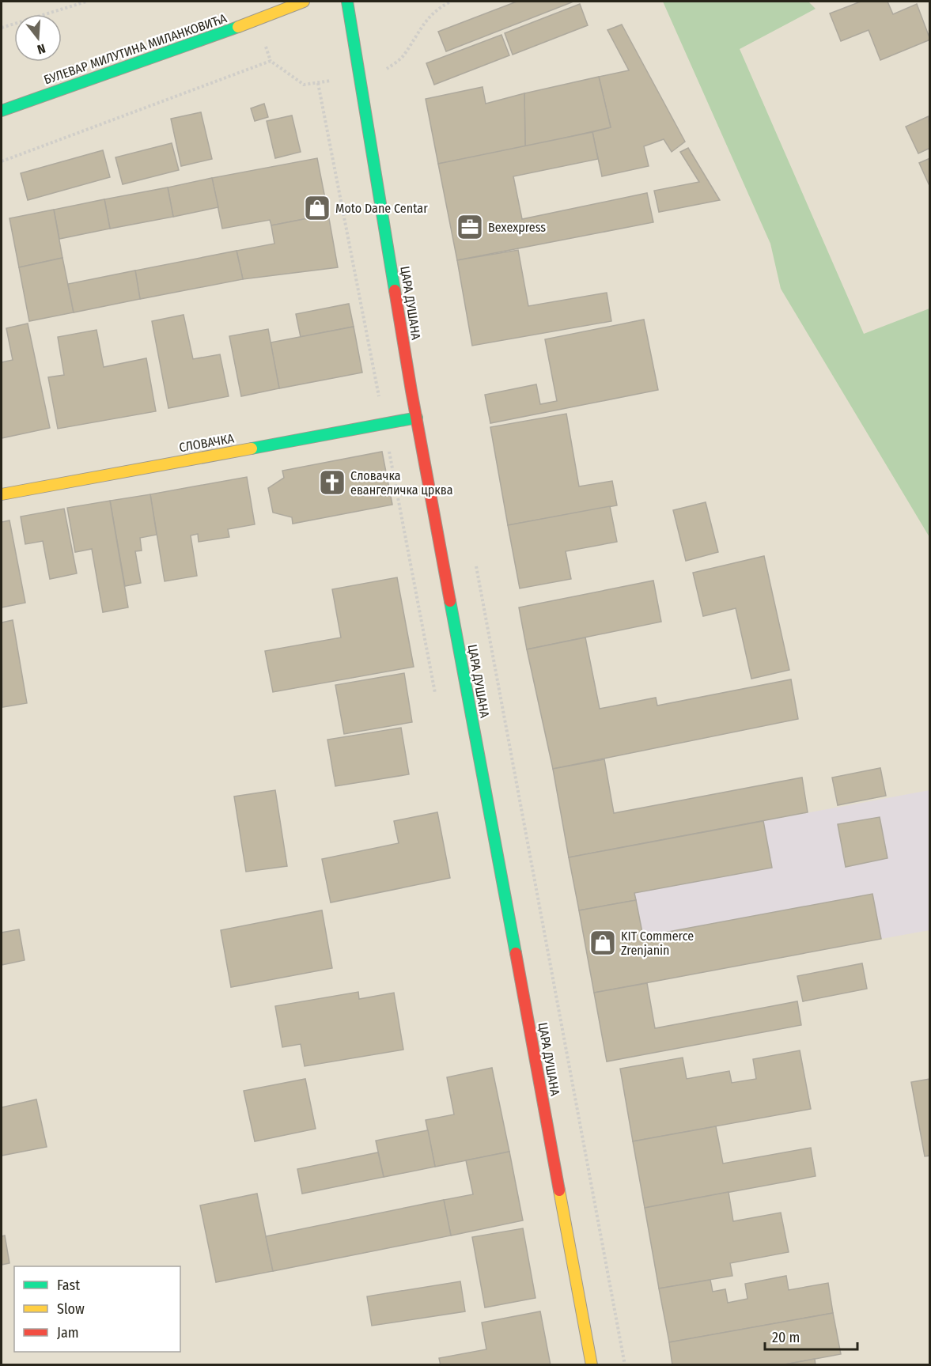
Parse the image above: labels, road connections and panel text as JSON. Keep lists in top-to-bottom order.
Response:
{
  "streets": {
    "street": ["БУЛЕВАР МИЛУТИНА МИЛАНКОВИЋА", "ЦАРА ДУШАНА", "СЛОВАЧКА"]
  },
  "crossings": [
    ["ЦАРА ДУШАНА", "СЛОВАЧКА"]
  ],
  "places": {
    "shop": ["Moto Dane Centar", "KIT Commerce Zrenjanin"],
    "office": ["Bexexpress"],
    "church": ["Словачка евангеличка црква"]
  },
  "legend": ["Fast", "Slow", "Jam"],
  "scale_bar": "20 m",
  "north": "bottom"
}
